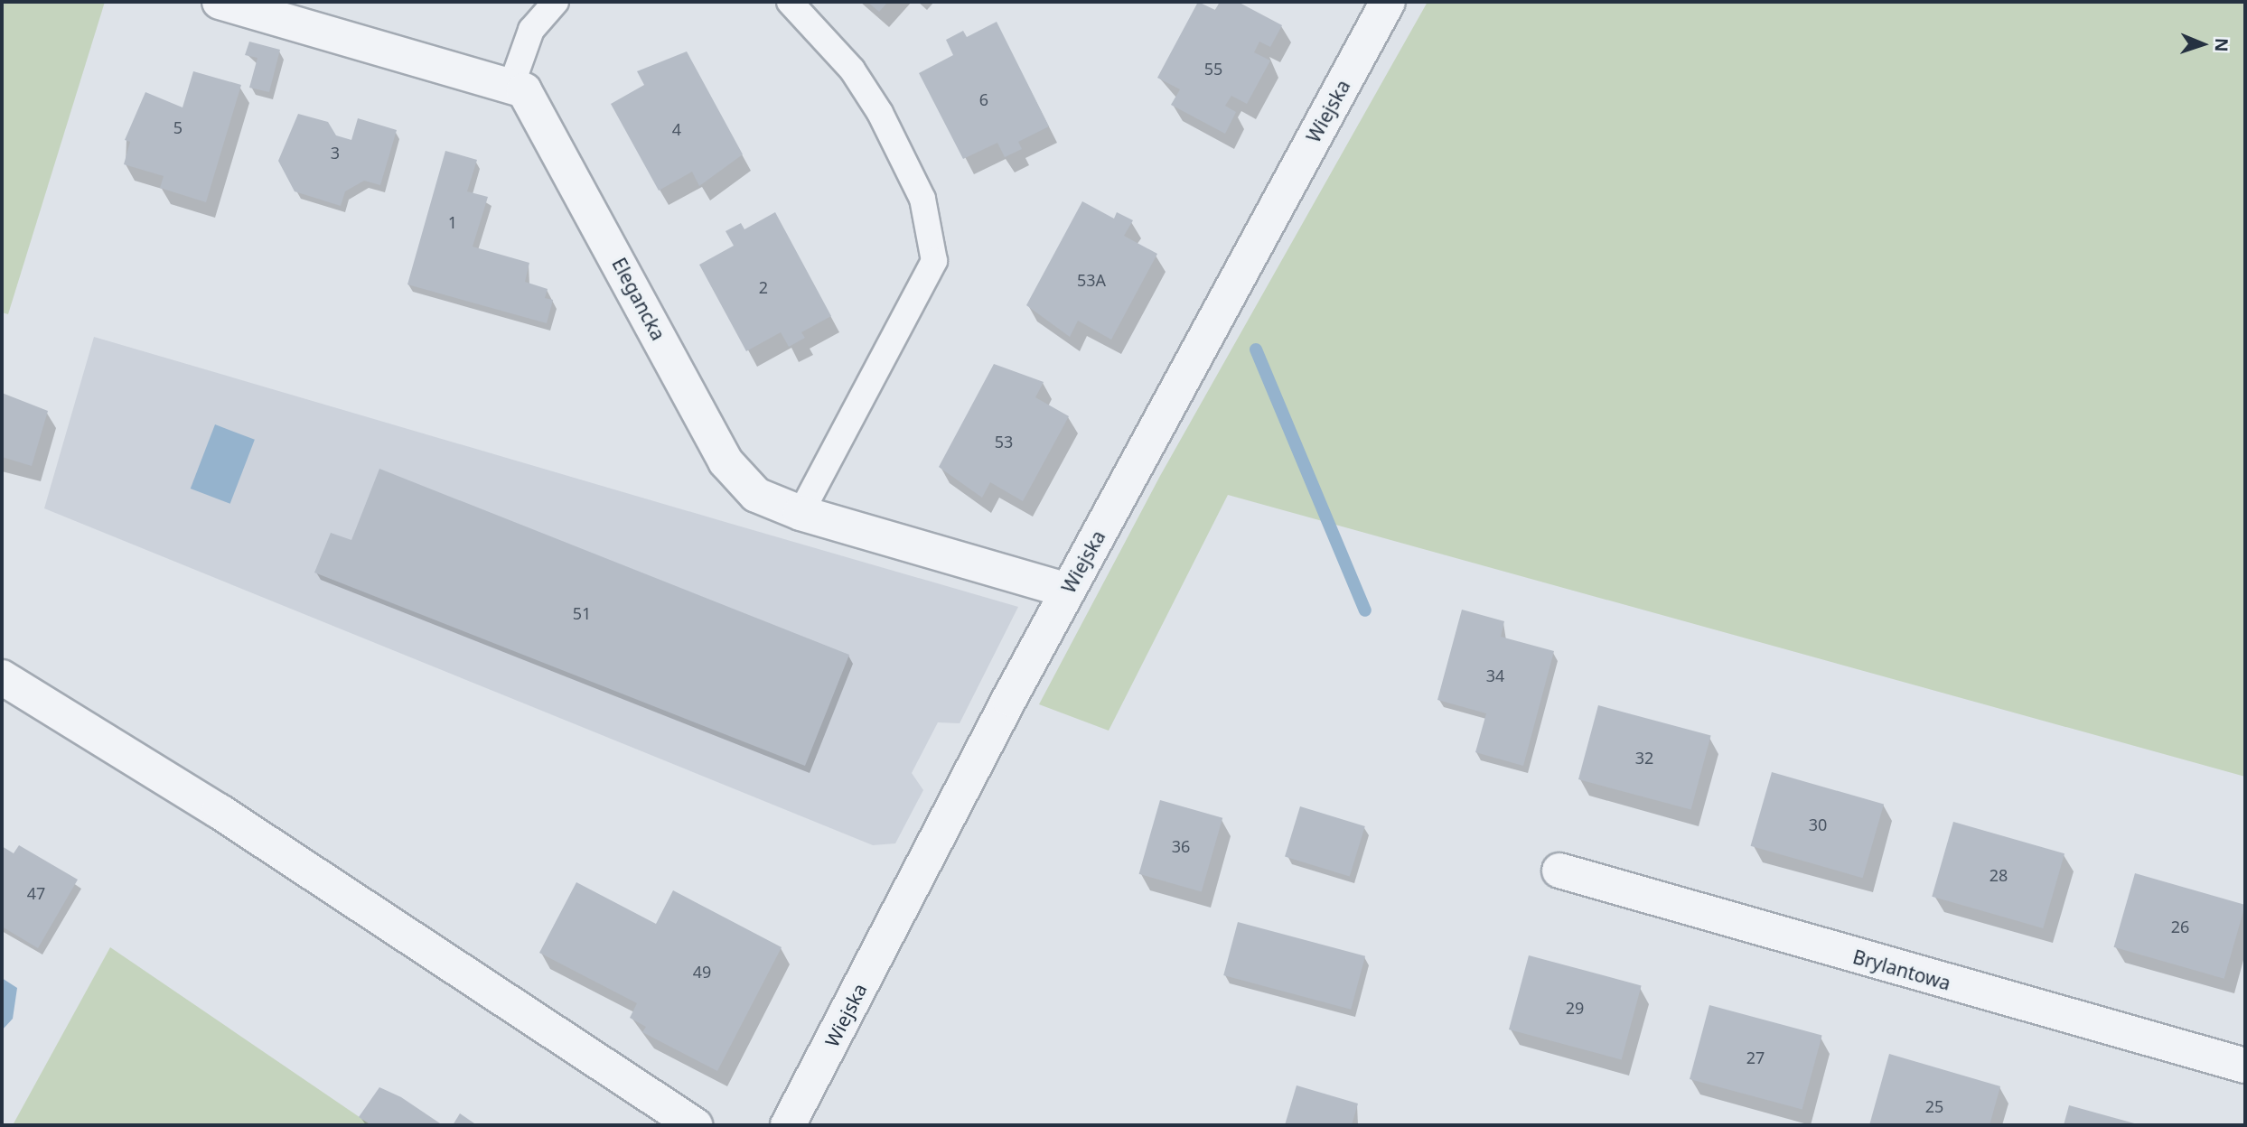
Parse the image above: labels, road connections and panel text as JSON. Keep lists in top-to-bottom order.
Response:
{
  "streets": {
    "street": ["Wiejska", "Elegancka", "Brylantowa"]
  },
  "crossings": [
    ["Wiejska", "Elegancka"]
  ],
  "house_numbers": [
    "55",
    "6",
    "5",
    "4",
    "3",
    "1",
    "53A",
    "2",
    "53",
    "51",
    "34",
    "32",
    "30",
    "36",
    "28",
    "47",
    "26",
    "49",
    "29",
    "27",
    "25"
  ],
  "north": "right"
}
